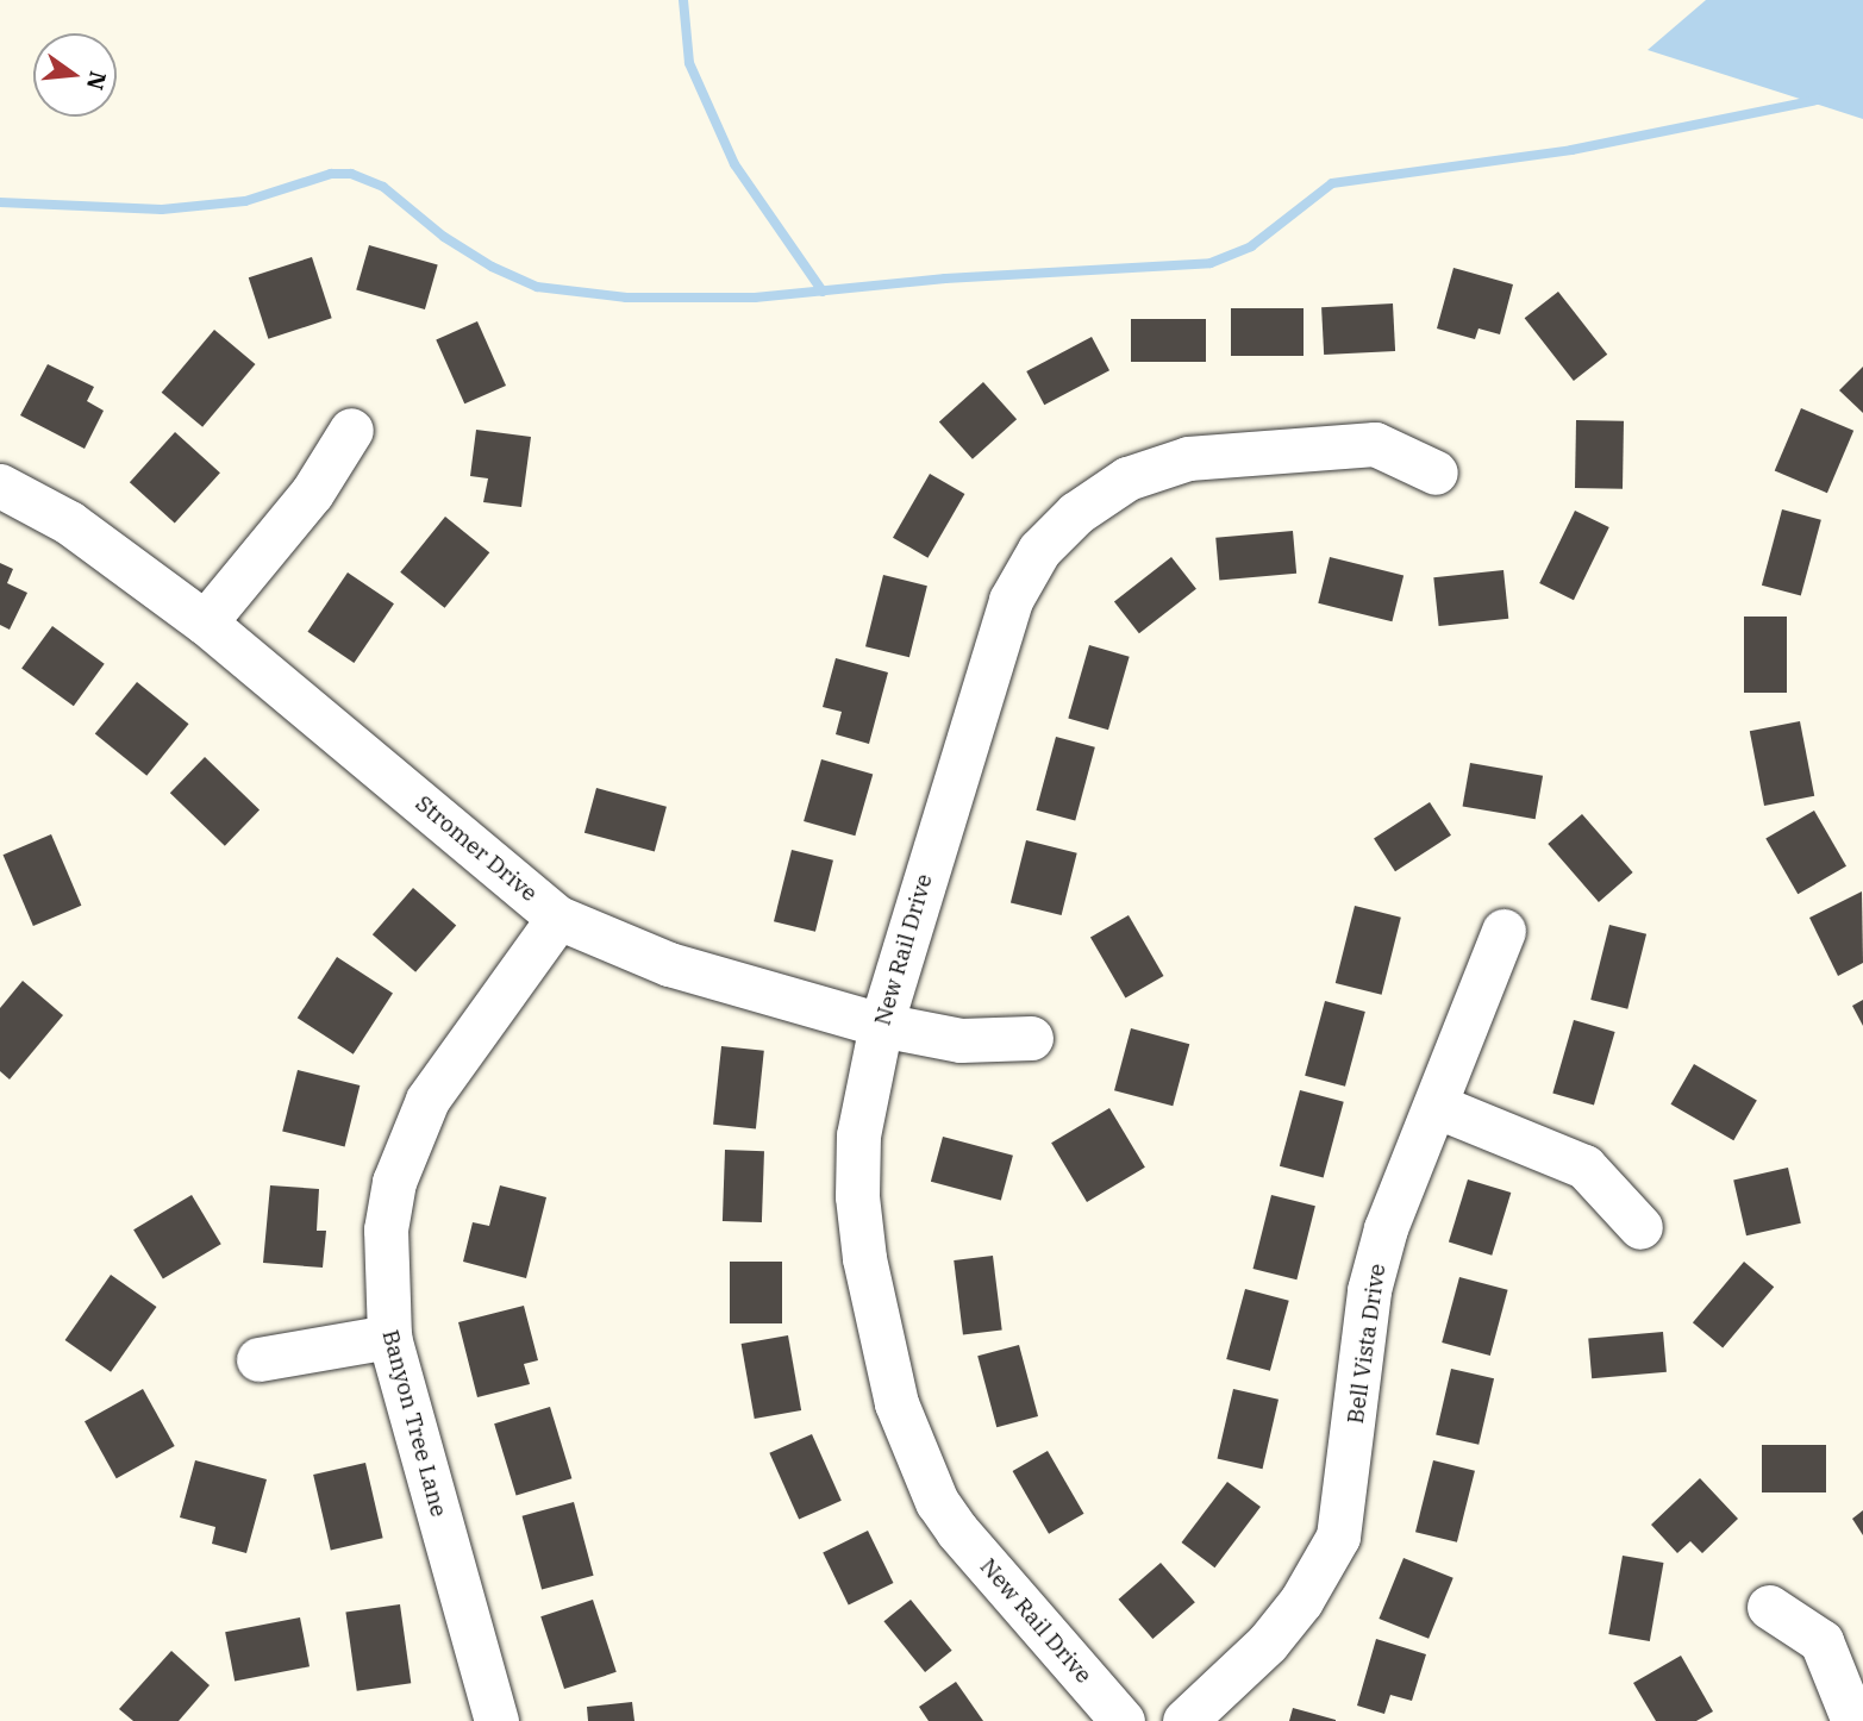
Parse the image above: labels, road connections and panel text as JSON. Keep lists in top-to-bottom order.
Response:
{
  "streets": {
    "street": [
      "Stromer Drive",
      "New Rail Drive",
      "Bell Vista Drive",
      "Banyon Tree Lane"
    ]
  },
  "crossings": [
    ["Stromer Drive", "New Rail Drive"],
    ["Stromer Drive", "Banyon Tree Lane"]
  ],
  "north": "right"
}
